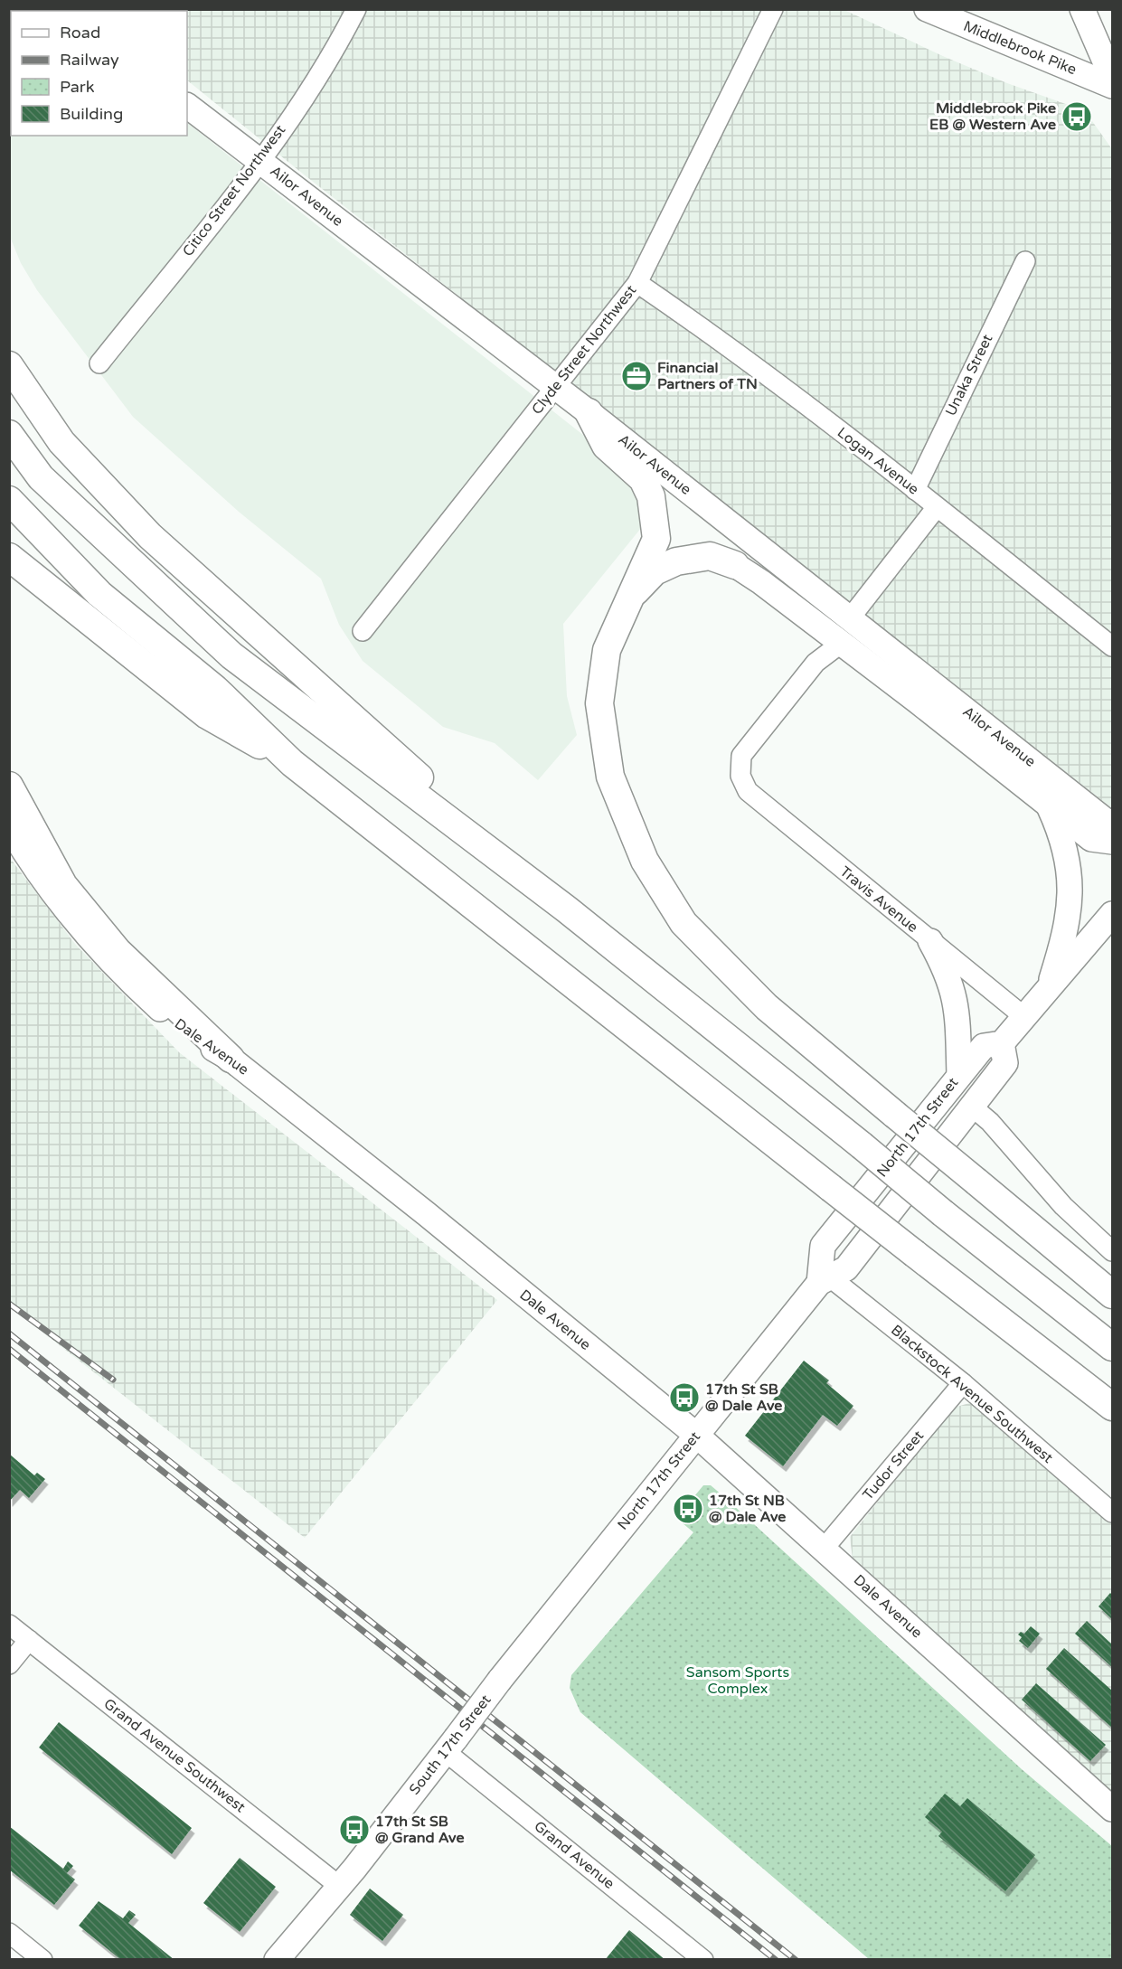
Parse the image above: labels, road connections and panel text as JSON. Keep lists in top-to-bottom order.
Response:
{
  "streets": {
    "main road": [
      "Middlebrook Pike",
      "Ailor Avenue",
      "Dale Avenue",
      "North 17th Street",
      "South 17th Street"
    ],
    "street": [
      "Citico Street Northwest",
      "Clyde Street Northwest",
      "Unaka Street",
      "Logan Avenue",
      "Travis Avenue",
      "Blackstock Avenue Southwest",
      "Tudor Street",
      "Grand Avenue Southwest",
      "Grand Avenue"
    ]
  },
  "crossings": [
    ["Citico Street Northwest", "Ailor Avenue"],
    ["Ailor Avenue", "Clyde Street Northwest"],
    ["Ailor Avenue", "Travis Avenue"],
    ["Clyde Street Northwest", "Logan Avenue"],
    ["Unaka Street", "Logan Avenue"],
    ["Dale Avenue", "North 17th Street"],
    ["Dale Avenue", "Tudor Street"],
    ["North 17th Street", "Blackstock Avenue Southwest"],
    ["North 17th Street", "South 17th Street"],
    ["Blackstock Avenue Southwest", "Tudor Street"],
    ["South 17th Street", "Grand Avenue Southwest"],
    ["South 17th Street", "Grand Avenue"]
  ],
  "parks": ["Sansom Sports Complex"],
  "places": {
    "bus stop": [
      "Middlebrook Pike EB @ Western Ave",
      "17th St SB @ Dale Ave",
      "17th St NB @ Dale Ave",
      "17th St SB @ Grand Ave"
    ],
    "office": ["Financial Partners of TN"]
  },
  "legend": [
    "Road",
    "Railway",
    "Park",
    "Building"
  ]
}
